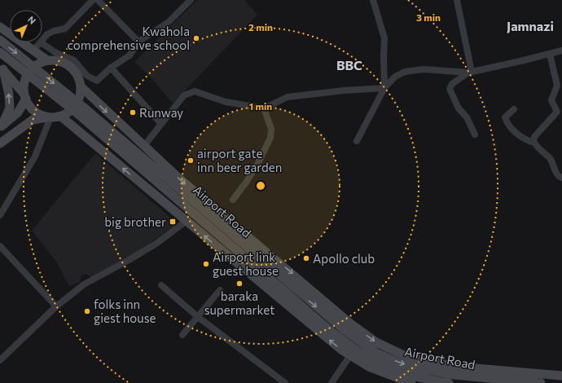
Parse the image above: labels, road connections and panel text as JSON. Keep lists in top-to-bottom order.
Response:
{
  "streets": {
    "main road": ["Airport Road"]
  },
  "districts": ["Jamnazi", "BBC"],
  "places": {
    "other": [
      "Kwahola comprehensive school",
      "Runway",
      "airport gate inn beer garden",
      "Apollo club",
      "Airport link guest house",
      "baraka supermarket",
      "folks inn giest house"
    ],
    "transit": ["big brother"]
  },
  "north": "top right",
  "rings": ["3 min", "2 min", "1 min"]
}
